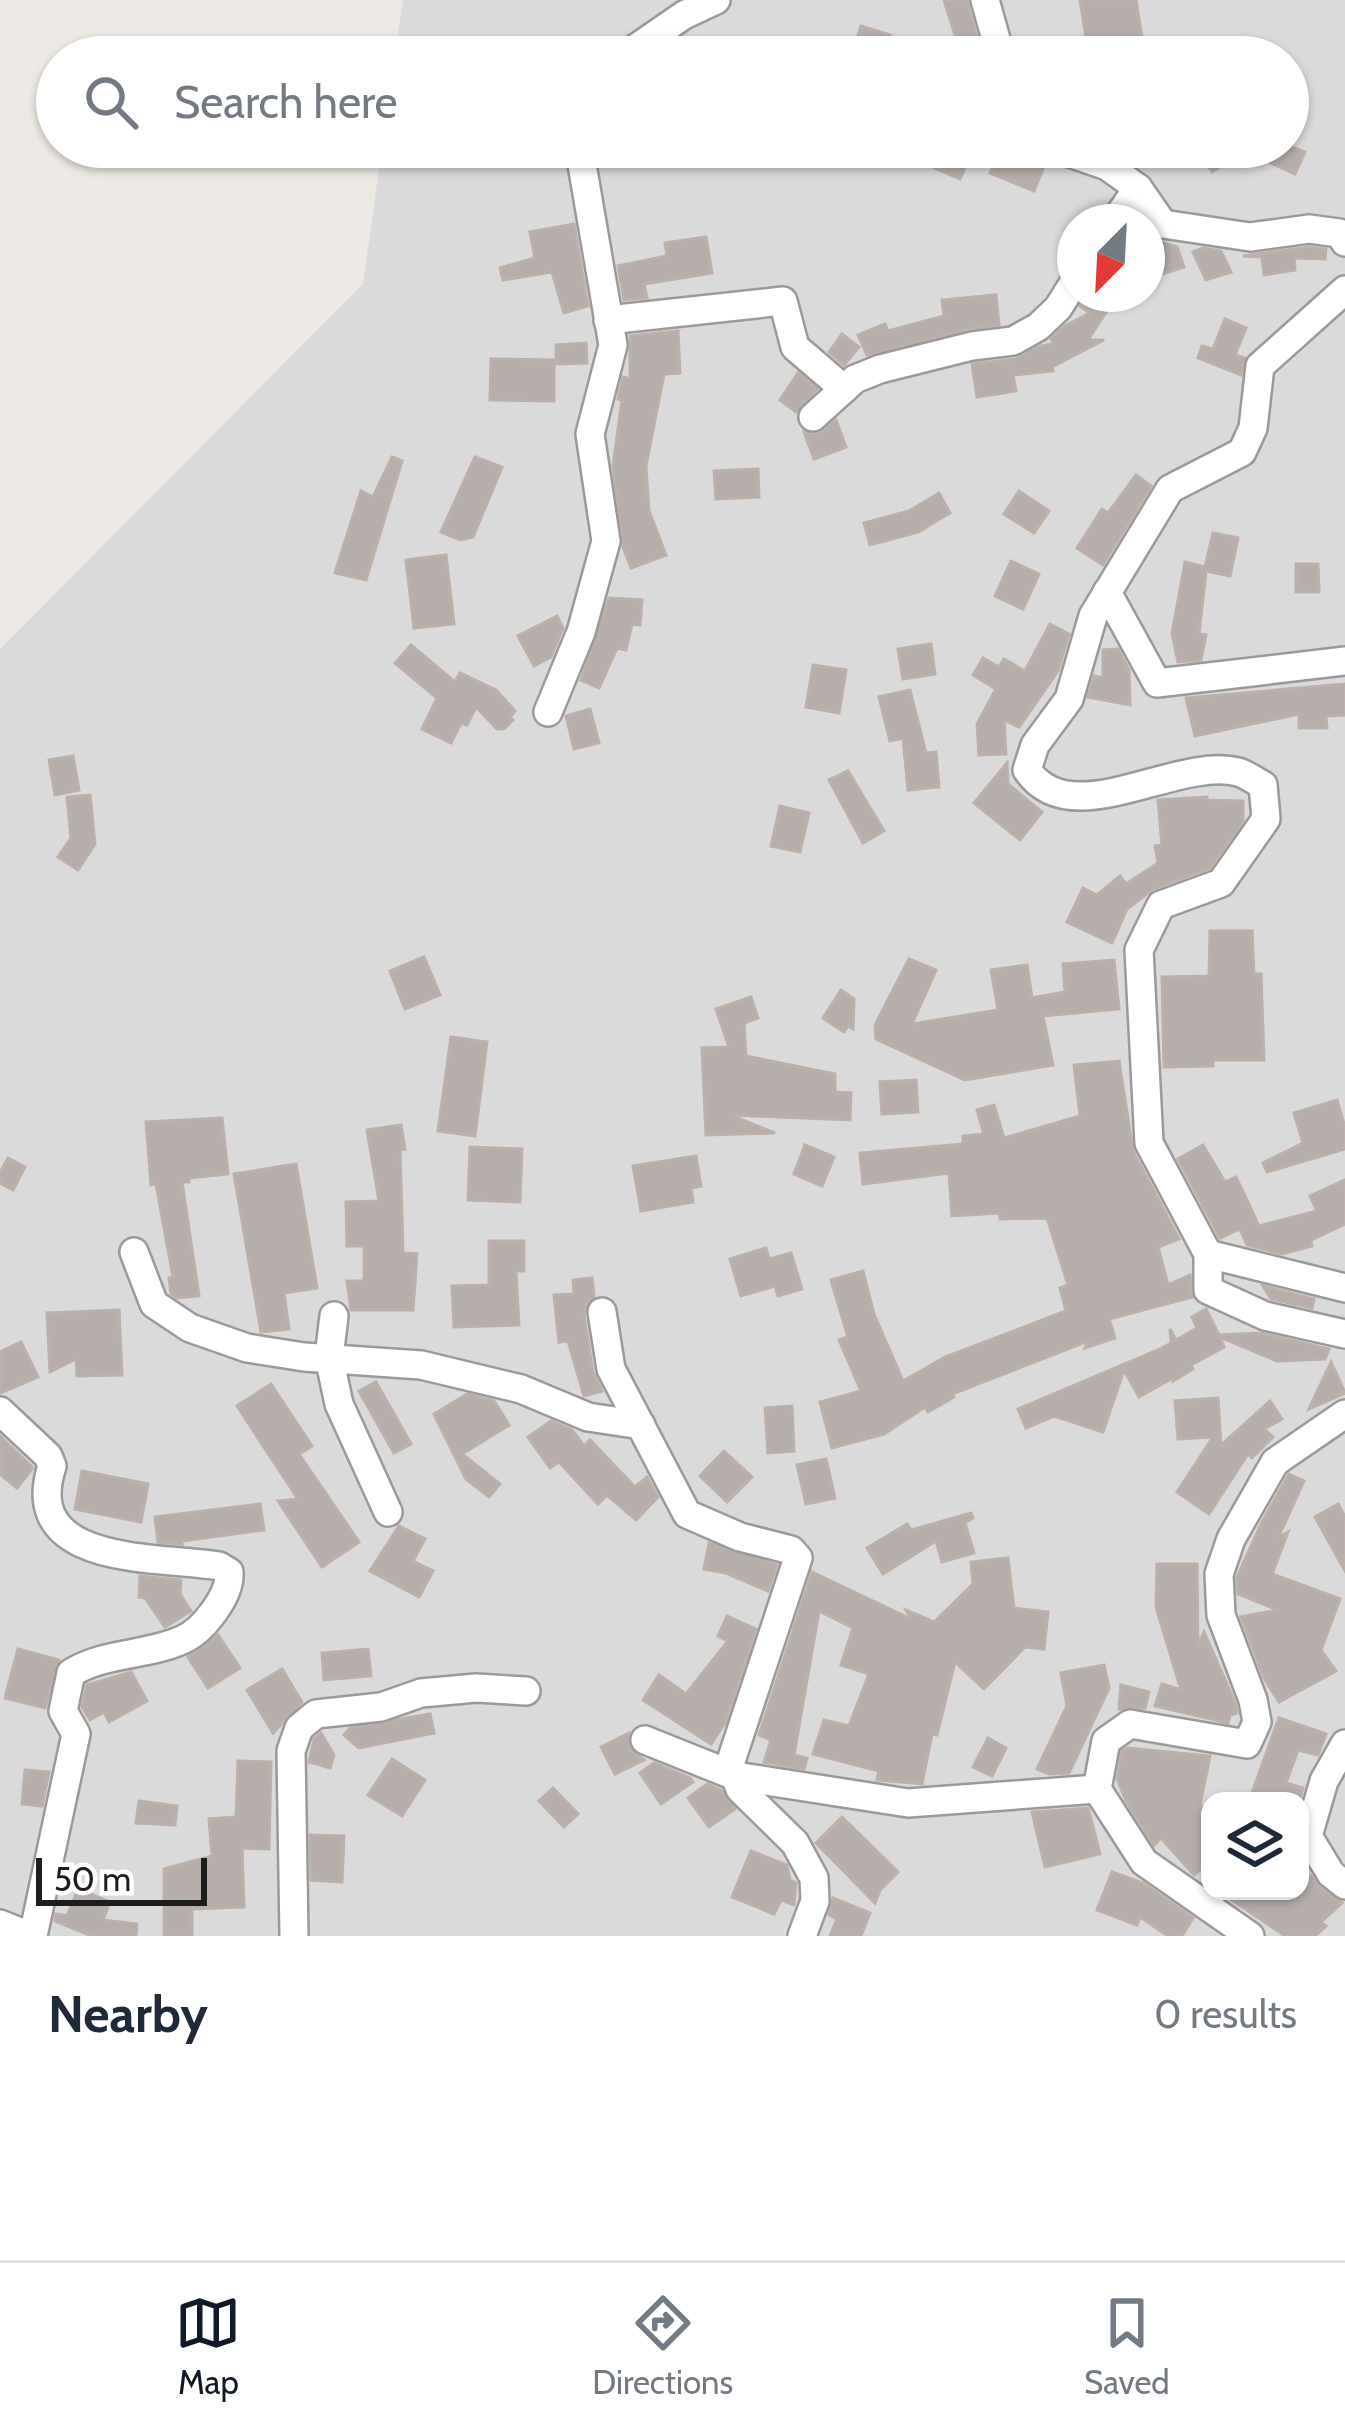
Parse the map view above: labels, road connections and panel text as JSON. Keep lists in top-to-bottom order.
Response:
{
  "scale_bar": "50 m",
  "north": "bottom left",
  "page": {
    "search": "Search here",
    "scale": "50 m",
    "heading": ["Nearby", "0 results"],
    "nav": ["Map", "Directions", "Saved"]
  }
}
